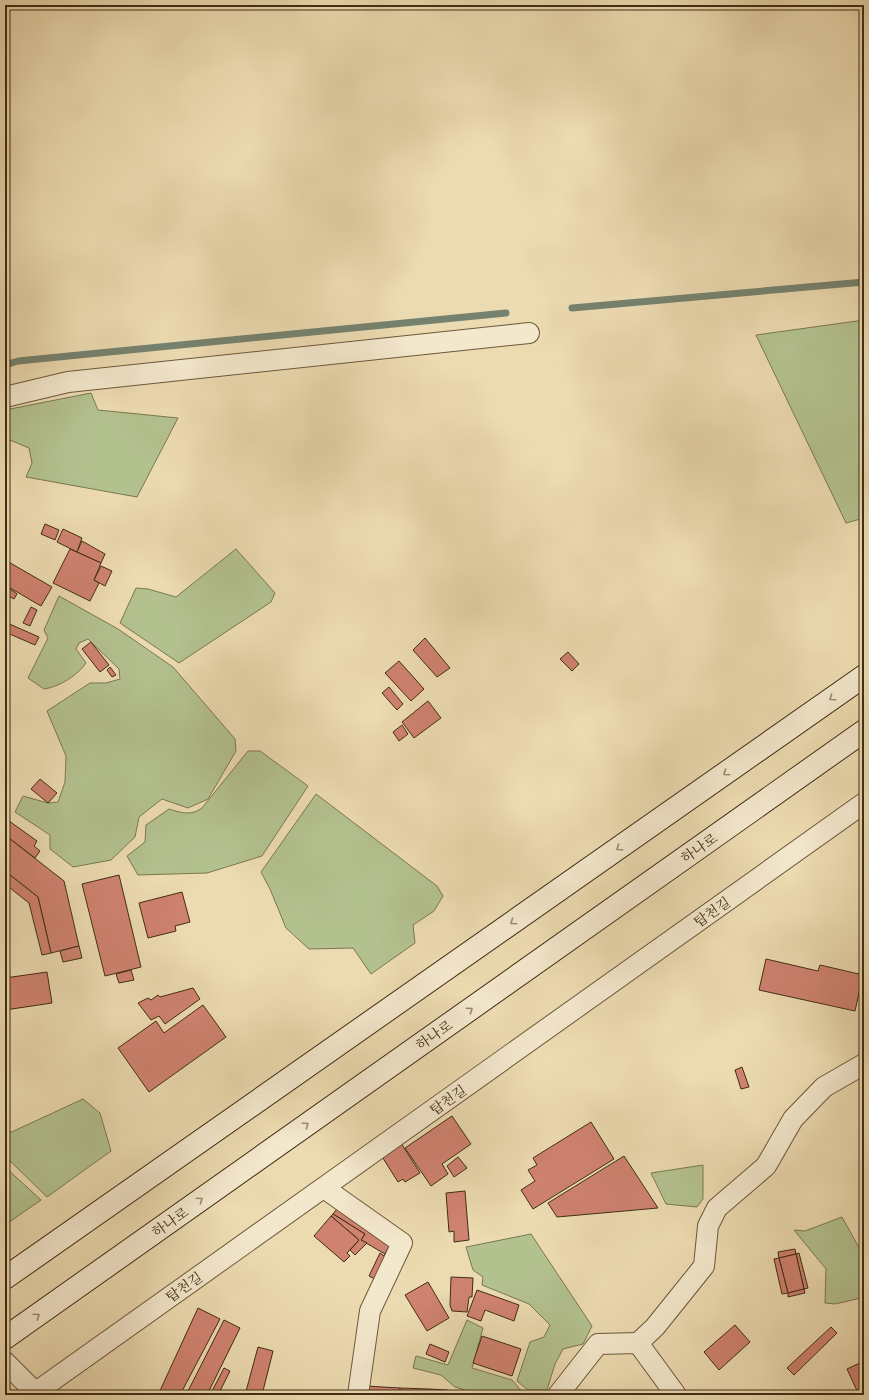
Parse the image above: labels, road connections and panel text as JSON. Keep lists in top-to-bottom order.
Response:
{
  "streets": {
    "street": ["하나로", "탑천길"]
  }
}
